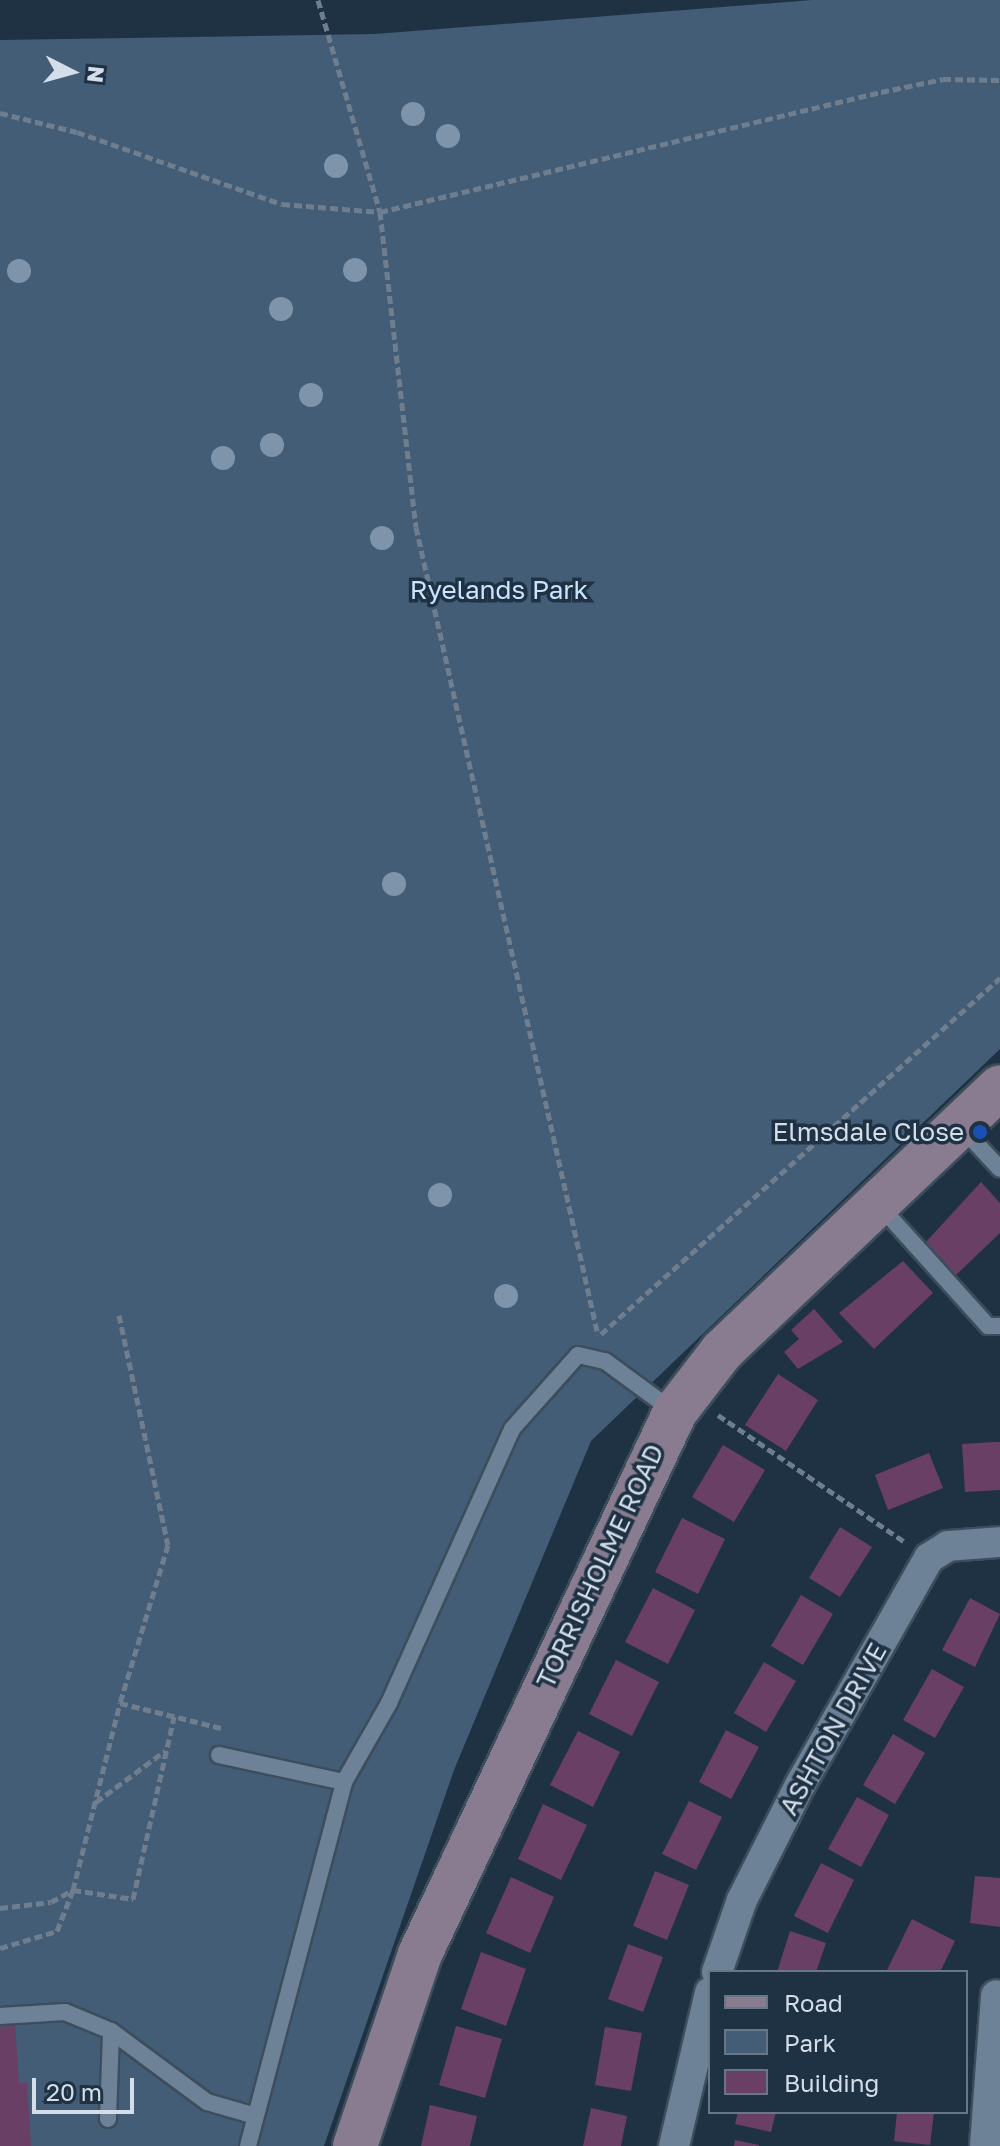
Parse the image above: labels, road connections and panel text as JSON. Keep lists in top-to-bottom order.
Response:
{
  "streets": {
    "main road": ["TORRISHOLME ROAD"],
    "street": ["ASHTON DRIVE"]
  },
  "parks": ["Ryelands Park"],
  "places": ["Elmsdale Close"],
  "legend": ["Road", "Park", "Building"],
  "scale_bar": "20 m",
  "north": "right"
}
